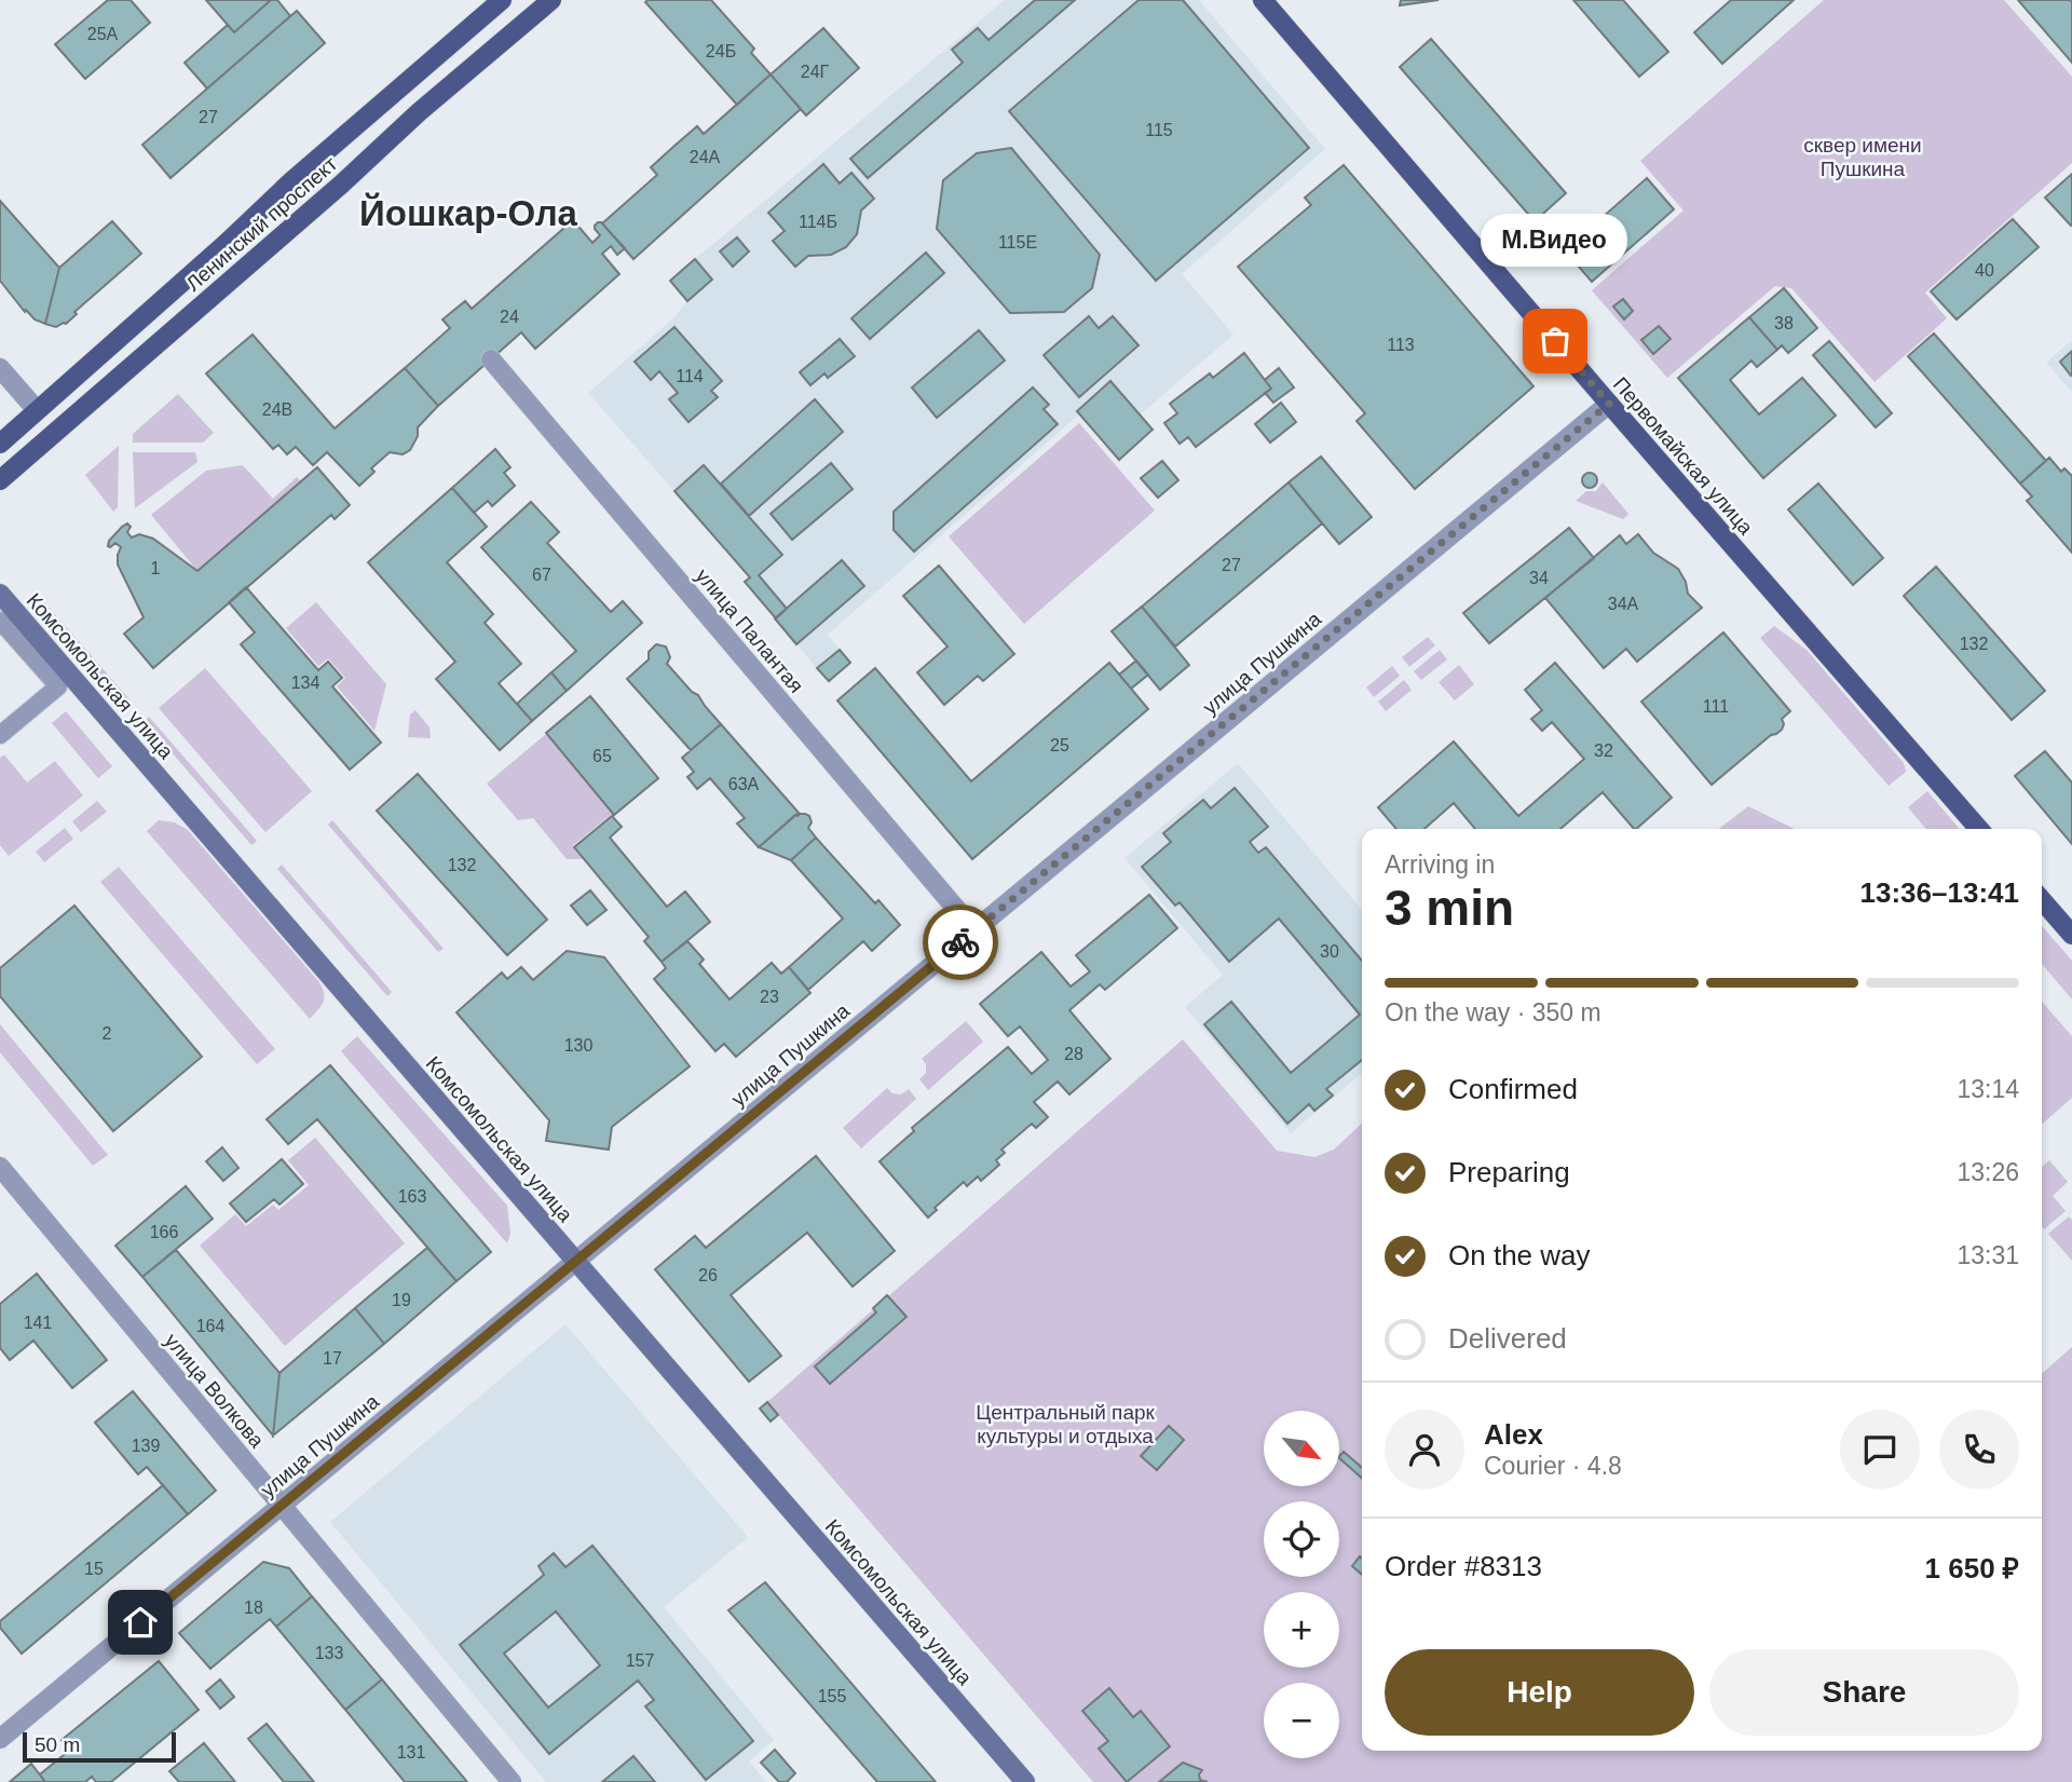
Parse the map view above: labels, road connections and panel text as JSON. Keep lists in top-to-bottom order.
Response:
{
  "streets": {
    "main road": ["Ленинский проспект", "Первомайская улица", "Комсомольская улица"],
    "street": ["улица Палантая", "улица Пушкина", "улица Волкова"]
  },
  "crossings": [
    ["Первомайская улица", "улица Пушкина"],
    ["улица Палантая", "улица Пушкина"],
    ["улица Пушкина", "Комсомольская улица"],
    ["улица Пушкина", "улица Волкова"]
  ],
  "districts": ["Йошкар-Ола"],
  "parks": ["сквер имени Пушкина", "Центральный парк культуры и отдыха"],
  "places": ["М.Видео"],
  "house_numbers": [
    "25А",
    "24Б",
    "24Г",
    "27",
    "115",
    "24А",
    "114Б",
    "115Е",
    "40",
    "24",
    "38",
    "113",
    "114",
    "24В",
    "27",
    "1",
    "67",
    "34",
    "34А",
    "132",
    "134",
    "111",
    "25",
    "32",
    "65",
    "63А",
    "132",
    "30",
    "23",
    "2",
    "130",
    "28",
    "163",
    "166",
    "26",
    "19",
    "141",
    "164",
    "17",
    "139",
    "15",
    "18",
    "133",
    "157",
    "155",
    "131"
  ],
  "scale_bar": "50 m",
  "north": "bottom right",
  "page": {
    "bubble": "М.Видео",
    "heading": ["3 min", "Arriving in", "13:36–13:41"],
    "panel": [
      "Alex",
      "Courier · 4.8",
      "Order #8313",
      "1 650 ₽"
    ],
    "bar": "On the way · 350 m",
    "list": [
      ["Confirmed", "13:14"],
      ["Preparing", "13:26"],
      ["On the way", "13:31"],
      "Delivered"
    ],
    "map_buttons": ["+", "−"],
    "buttons": ["Help", "Share"],
    "scale": "50 m"
  }
}
